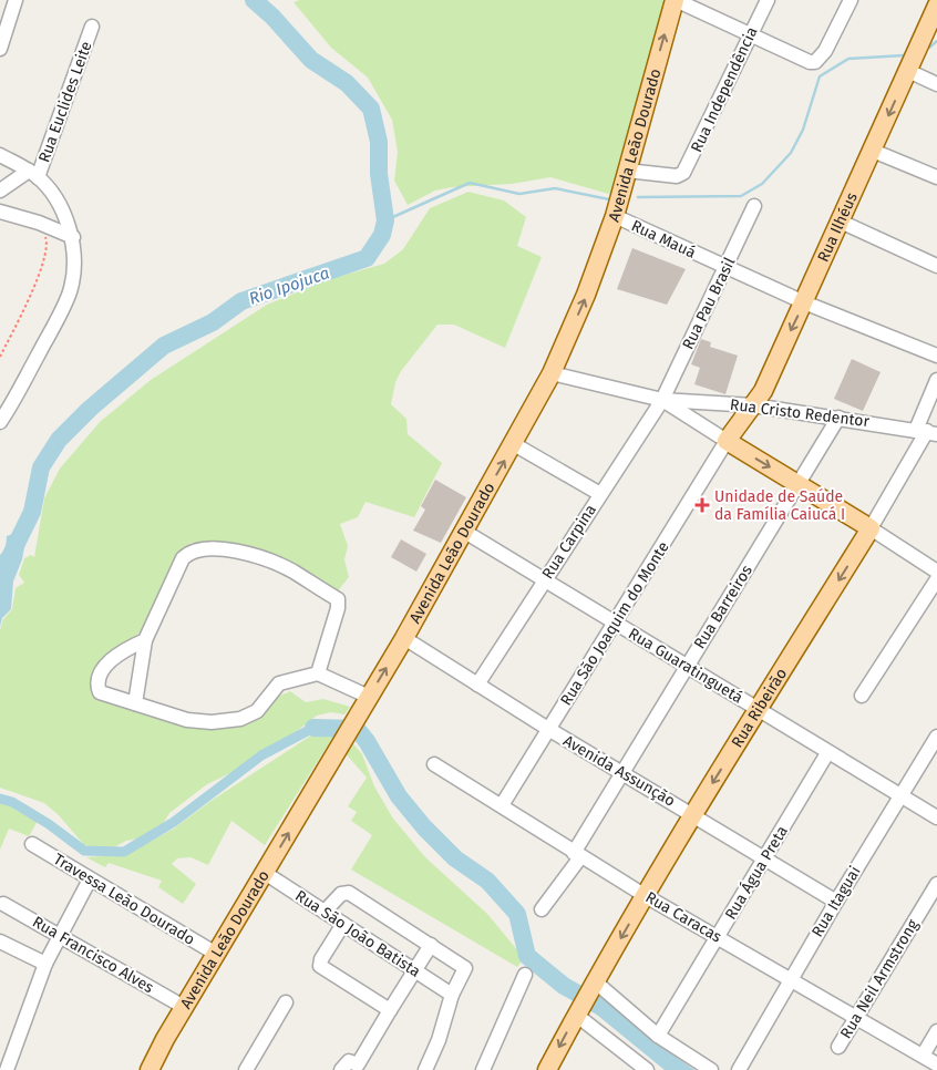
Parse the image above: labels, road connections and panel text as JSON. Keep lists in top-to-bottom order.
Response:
{
  "streets": {
    "main road": ["Avenida Leão Dourado", "Rua Ilhéus", "Rua Ribeirão"],
    "street": [
      "Rua Independência",
      "Rua Euclides Leite",
      "Rua Mauá",
      "Rua Pau Brasil",
      "Rua Cristo Redentor",
      "Rua Carpina",
      "Rua Barreiros",
      "Rua São Joaquim do Monte",
      "Rua Guaratinguetá",
      "Avenida Assunção",
      "Rua Água Preta",
      "Travessa Leão Dourado",
      "Rua Itaguai",
      "Rua Caracas",
      "Rua São João Batista",
      "Rua Francisco Alves",
      "Rua Neil Armstrong"
    ]
  },
  "crossings": [
    ["Rua Independência", "Avenida Leão Dourado"],
    ["Avenida Leão Dourado", "Rua Mauá"],
    ["Avenida Leão Dourado", "Rua Guaratinguetá"],
    ["Avenida Leão Dourado", "Avenida Assunção"],
    ["Avenida Leão Dourado", "Travessa Leão Dourado"],
    ["Avenida Leão Dourado", "Rua São João Batista"],
    ["Avenida Leão Dourado", "Rua Francisco Alves"],
    ["Rua Ilhéus", "Rua Mauá"],
    ["Rua Ilhéus", "Rua Cristo Redentor"],
    ["Rua Ilhéus", "Rua São Joaquim do Monte"],
    ["Rua Mauá", "Rua Pau Brasil"],
    ["Rua Pau Brasil", "Rua Cristo Redentor"],
    ["Rua Pau Brasil", "Rua Carpina"],
    ["Rua Cristo Redentor", "Rua Carpina"],
    ["Rua Cristo Redentor", "Rua Barreiros"],
    ["Rua Cristo Redentor", "Rua Ribeirão"],
    ["Rua Carpina", "Rua Guaratinguetá"],
    ["Rua Carpina", "Avenida Assunção"],
    ["Rua Barreiros", "Rua Guaratinguetá"],
    ["Rua Barreiros", "Avenida Assunção"],
    ["Rua Barreiros", "Rua Caracas"],
    ["Rua São Joaquim do Monte", "Rua Guaratinguetá"],
    ["Rua São Joaquim do Monte", "Avenida Assunção"],
    ["Rua São Joaquim do Monte", "Rua Caracas"],
    ["Rua Guaratinguetá", "Rua Ribeirão"],
    ["Rua Guaratinguetá", "Rua Água Preta"],
    ["Rua Guaratinguetá", "Rua Itaguai"],
    ["Rua Ribeirão", "Avenida Assunção"],
    ["Rua Ribeirão", "Rua Caracas"],
    ["Avenida Assunção", "Rua Água Preta"],
    ["Avenida Assunção", "Rua Itaguai"],
    ["Rua Água Preta", "Rua Caracas"],
    ["Rua Itaguai", "Rua Caracas"],
    ["Rua Caracas", "Rua Neil Armstrong"]
  ],
  "one_way": ["Avenida Leão Dourado", "Rua Ilhéus"],
  "water": ["Rio Ipojuca"],
  "places": {
    "health": ["Unidade de Saúde da Família Caiucá I"]
  }
}
